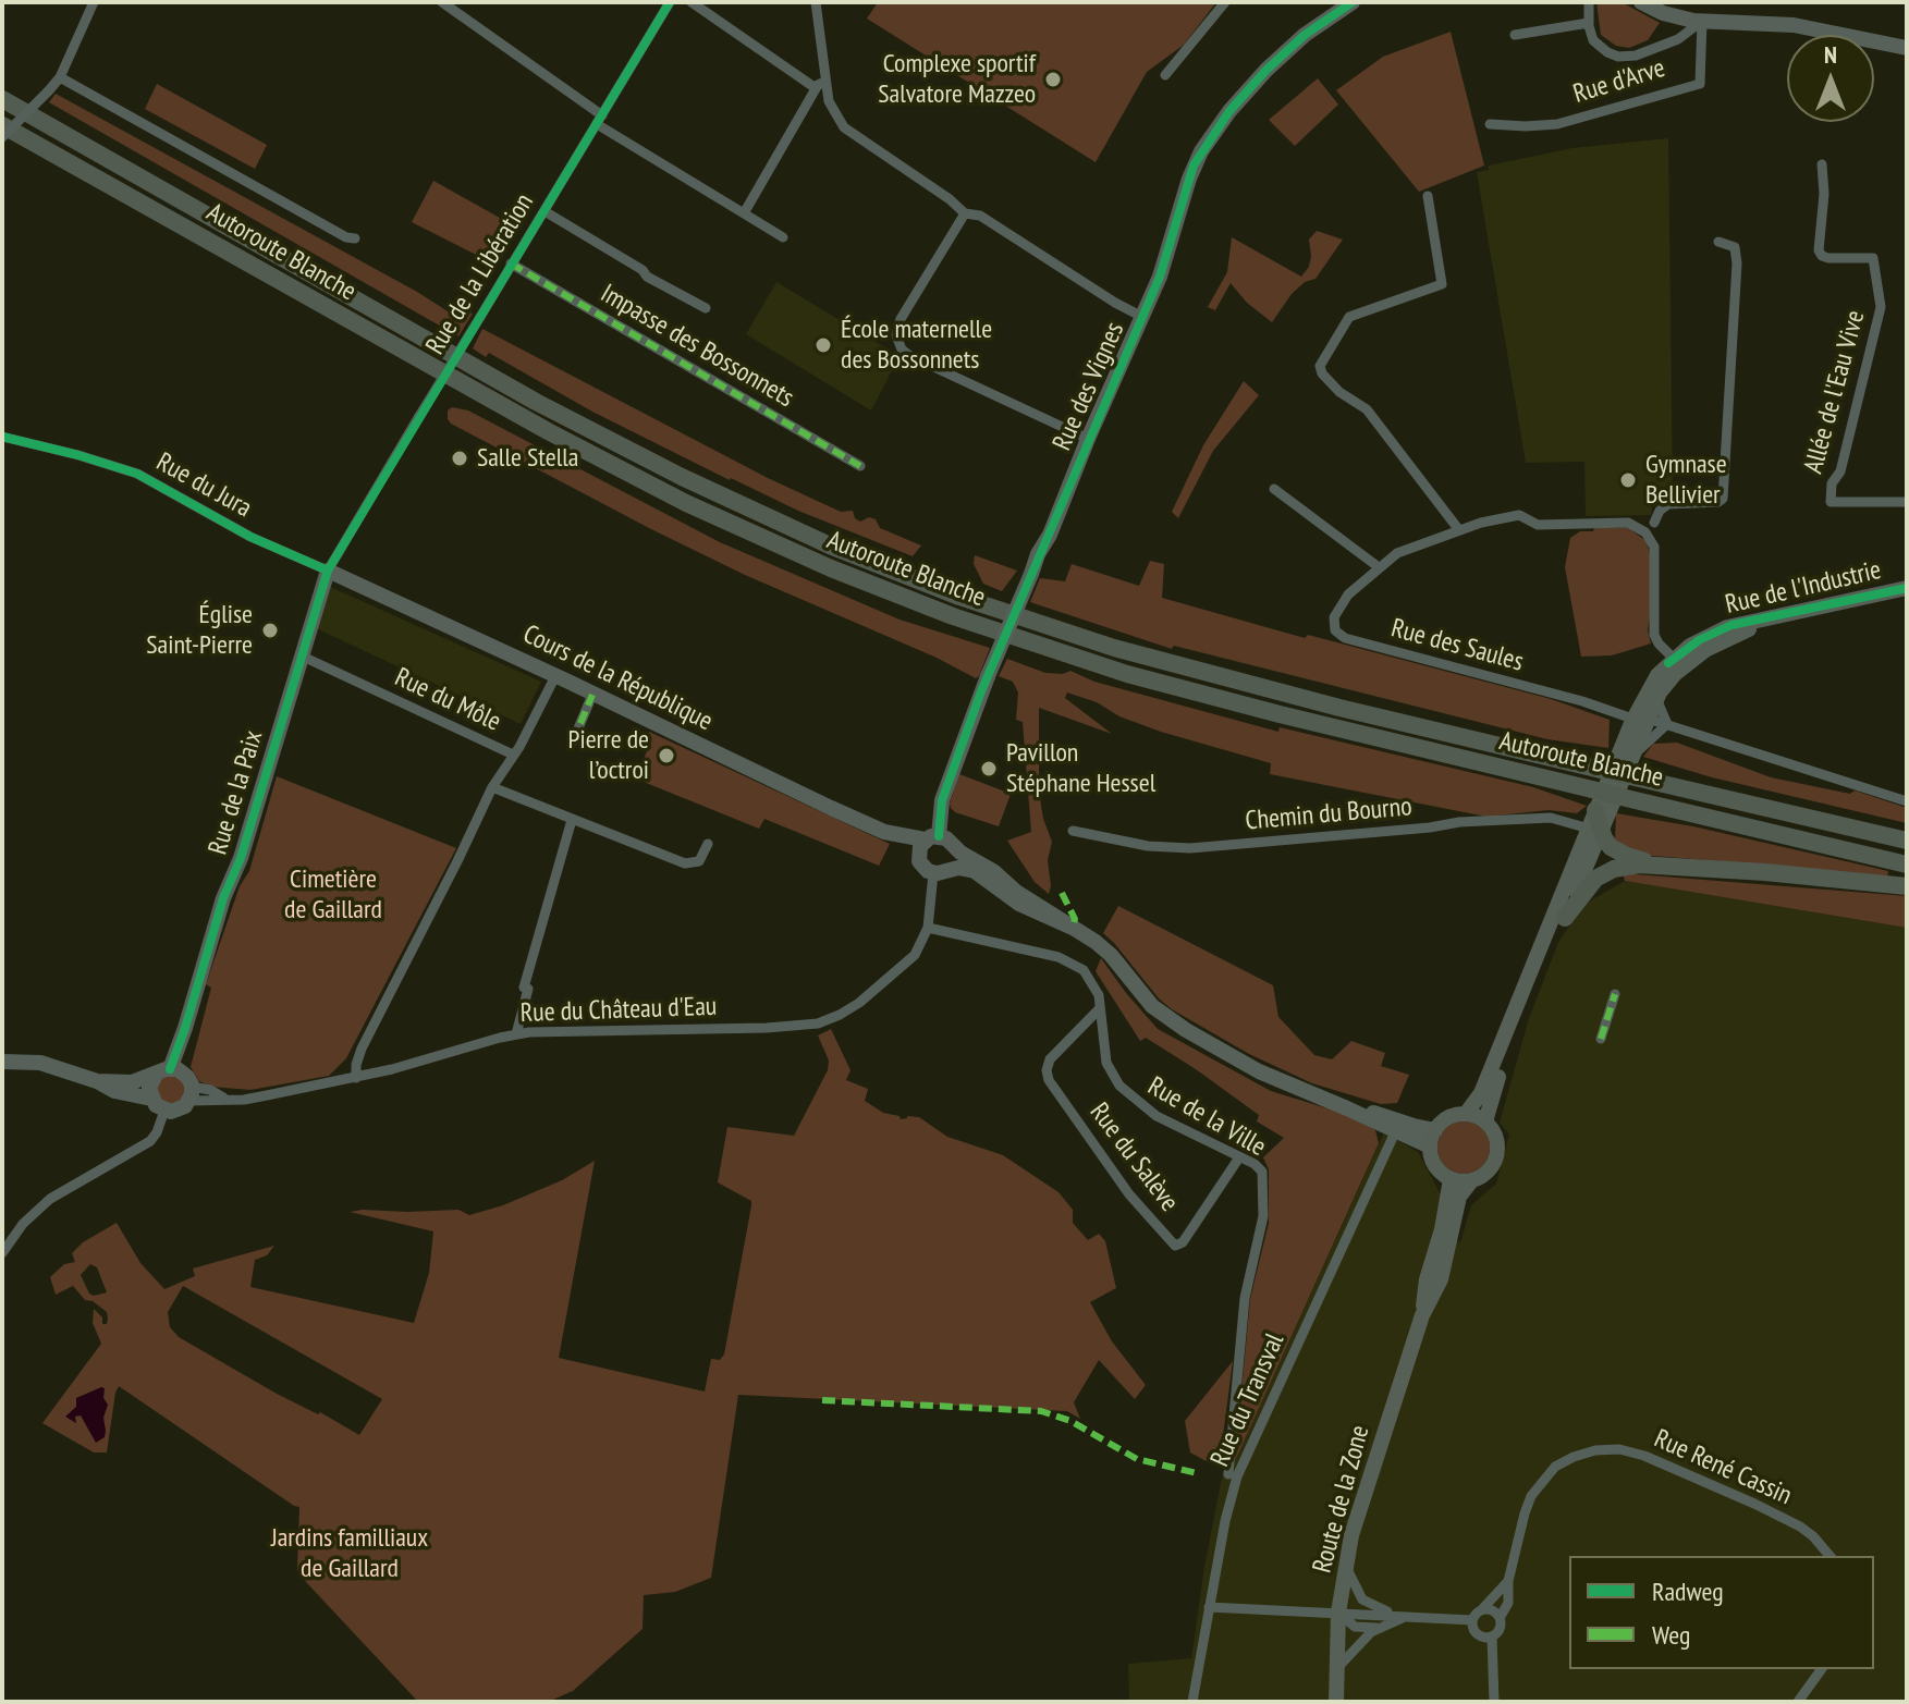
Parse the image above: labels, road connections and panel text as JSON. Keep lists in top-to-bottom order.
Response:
{
  "streets": {
    "highway": ["Autoroute Blanche"],
    "main road": ["Rue de l'Industrie", "Route de la Zone"],
    "street": [
      "Rue d'Arve",
      "Rue de la Libération",
      "Impasse des Bossonnets",
      "Rue des Vignes",
      "Allée de l'Eau Vive",
      "Rue du Jura",
      "Rue des Saules",
      "Cours de la République",
      "Rue du Môle",
      "Rue de la Paix",
      "Chemin du Bourno",
      "Rue du Château d'Eau",
      "Rue de la Ville",
      "Rue du Salève",
      "Rue du Transval",
      "Rue René Cassin"
    ]
  },
  "crossings": [
    ["Autoroute Blanche", "Rue de l'Industrie"],
    ["Rue de la Libération", "Impasse des Bossonnets"],
    ["Rue de la Libération", "Rue du Jura"],
    ["Rue de la Libération", "Cours de la République"],
    ["Rue de la Libération", "Rue de la Paix"],
    ["Rue des Vignes", "Cours de la République"],
    ["Rue des Vignes", "Rue du Château d'Eau"],
    ["Rue du Jura", "Cours de la République"],
    ["Rue du Jura", "Rue de la Paix"],
    ["Rue de l'Industrie", "Rue des Saules"],
    ["Rue de l'Industrie", "Chemin du Bourno"],
    ["Rue de l'Industrie", "Route de la Zone"],
    ["Cours de la République", "Rue de la Paix"],
    ["Cours de la République", "Rue du Château d'Eau"],
    ["Rue du Môle", "Rue de la Paix"],
    ["Rue du Môle", "Rue du Château d'Eau"],
    ["Rue de la Paix", "Rue du Château d'Eau"],
    ["Rue du Château d'Eau", "Rue de la Ville"],
    ["Rue de la Ville", "Rue du Salève"]
  ],
  "parks": ["Cimetière de Gaillard", "Jardins familliaux de Gaillard"],
  "places": [
    "Complexe sportif Salvatore Mazzeo",
    "École maternelle des Bossonnets",
    "Salle Stella",
    "Gymnase Bellivier",
    "Église Saint-Pierre",
    "Pierre de l’octroi",
    "Pavillon Stéphane Hessel"
  ],
  "legend": ["Radweg", "Weg"],
  "north": "top"
}
